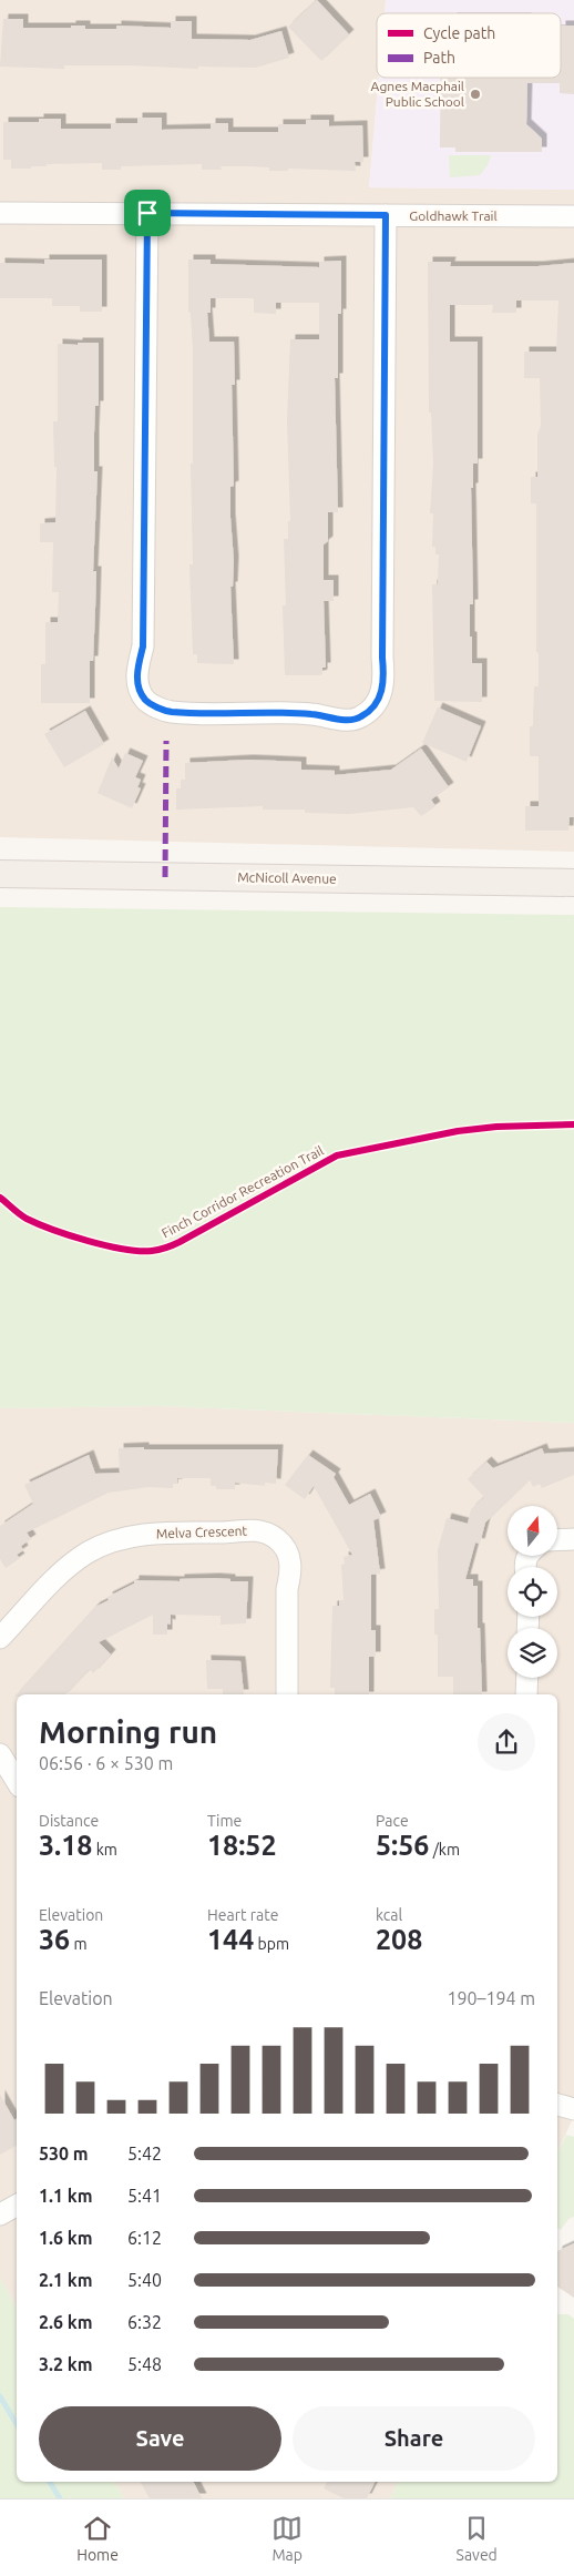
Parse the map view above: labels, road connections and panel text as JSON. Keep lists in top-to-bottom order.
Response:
{
  "streets": {
    "main road": ["McNicoll Avenue"],
    "street": ["Goldhawk Trail", "Melva Crescent"],
    "cycle path": ["Finch Corridor Recreation Trail"]
  },
  "places": ["Agnes Macphail Public School"],
  "legend": ["Cycle path", "Path"],
  "north": "top",
  "page": {
    "heading": ["Morning run", "06:56 · 6 × 530 m"],
    "stats": [
      ["Distance", "3.18 km"],
      ["Time", "18:52"],
      ["Pace", "5:56 /km"],
      ["Elevation", "36 m"],
      ["Heart rate", "144 bpm"],
      ["kcal", "208"]
    ],
    "chart": ["Elevation", "190–194 m"],
    "list": [
      {
        "name": "530 m",
        "note": "5:42"
      },
      {
        "name": "1.1 km",
        "note": "5:41"
      },
      {
        "name": "1.6 km",
        "note": "6:12"
      },
      {
        "name": "2.1 km",
        "note": "5:40"
      },
      {
        "name": "2.6 km",
        "note": "6:32"
      },
      {
        "name": "3.2 km",
        "note": "5:48"
      }
    ],
    "buttons": ["Save", "Share"],
    "tabs": ["Home", "Map", "Saved"]
  }
}
